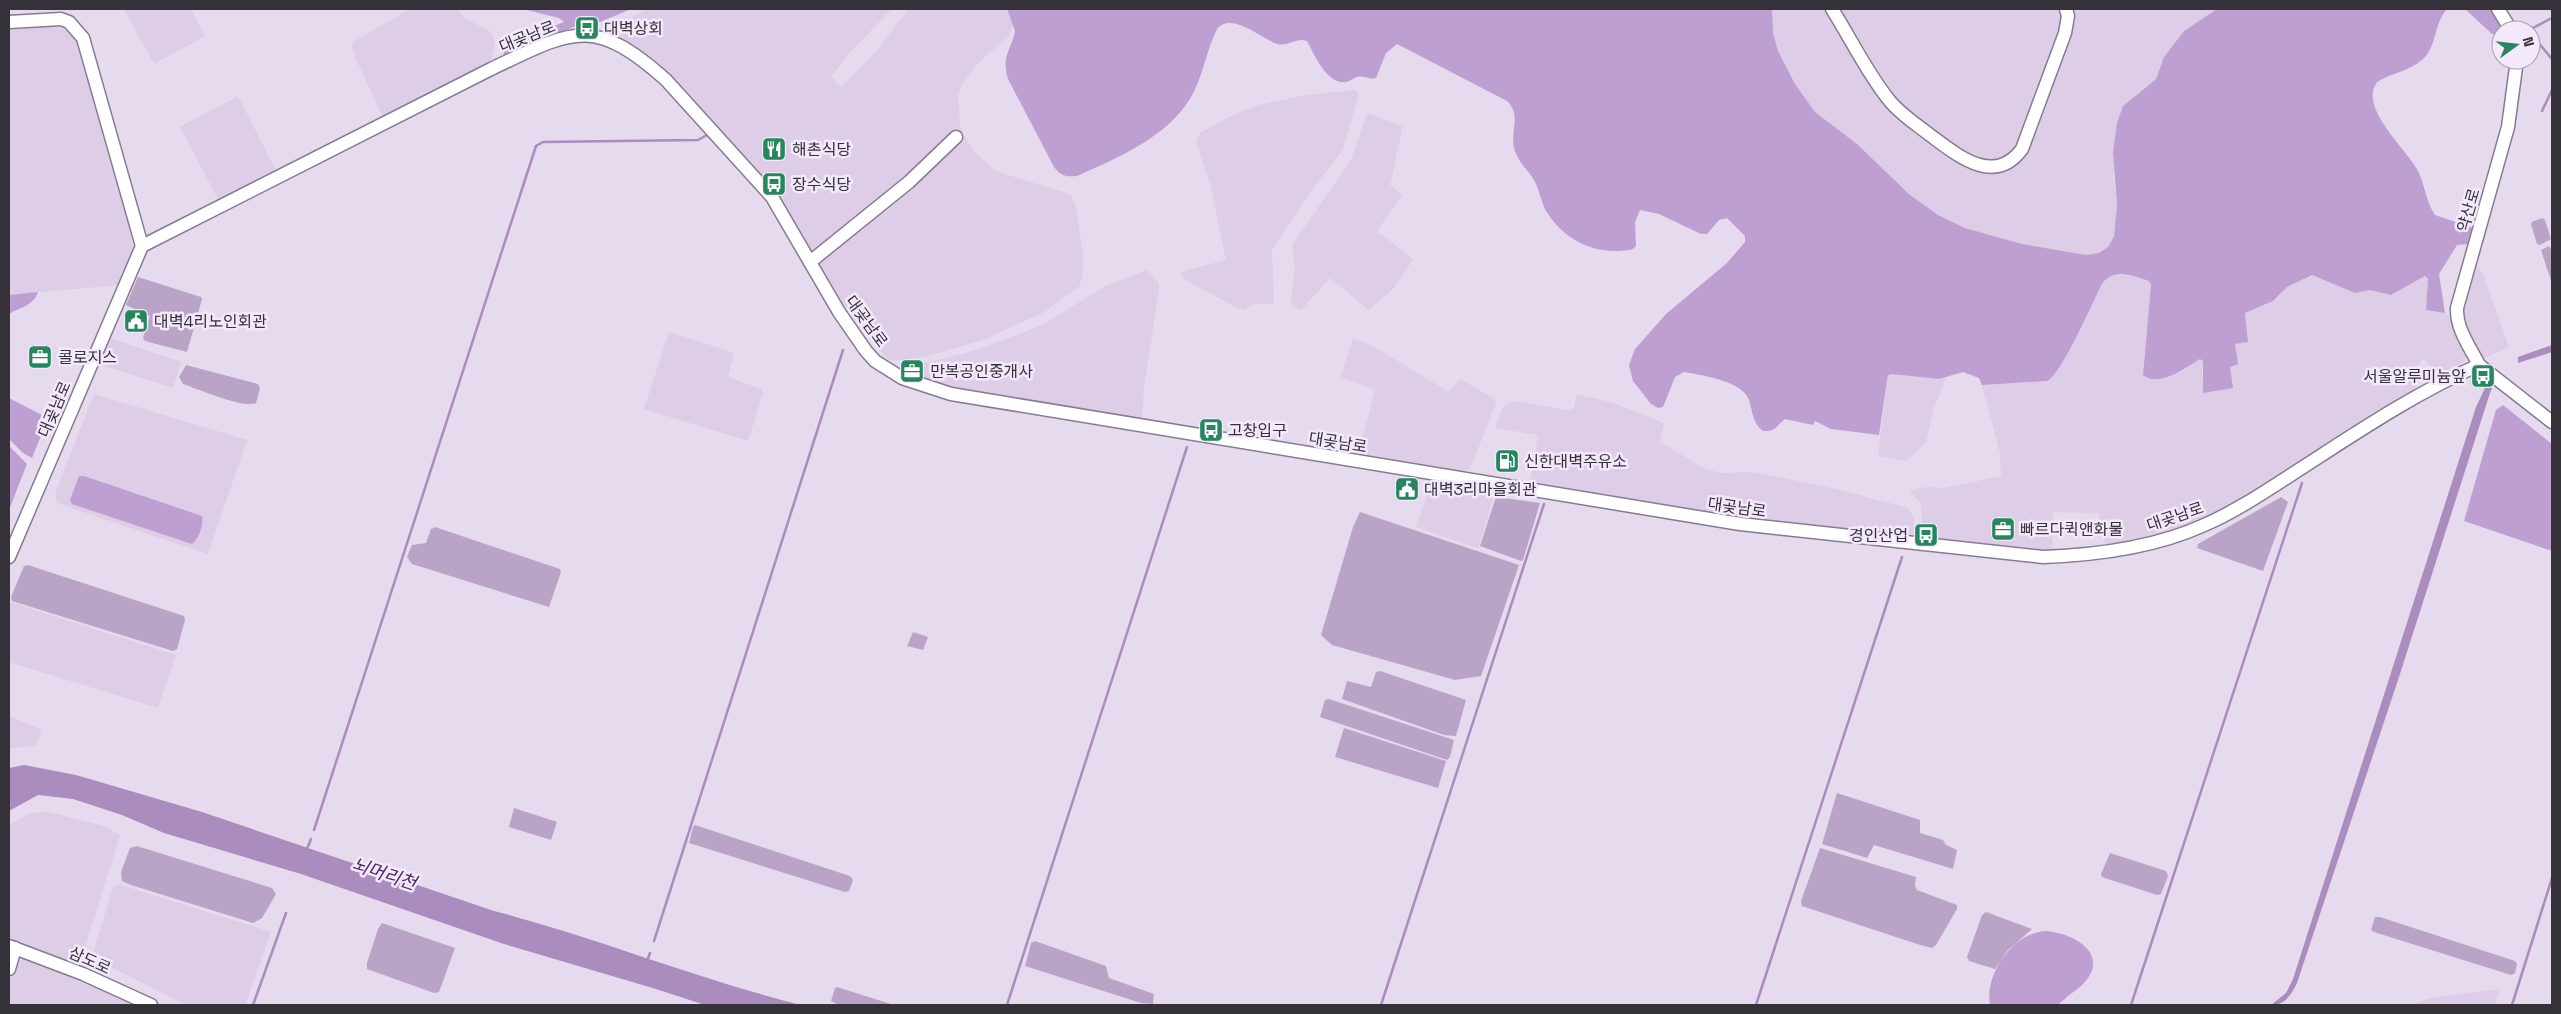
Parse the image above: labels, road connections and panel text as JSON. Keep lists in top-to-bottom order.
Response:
{
  "streets": {
    "street": ["대곶남로", "약산로", "삼도로"]
  },
  "crossings": [
    ["대곶남로", "약산로"]
  ],
  "water": ["뇌머리천"],
  "places": {
    "bus stop": [
      "대벽상회",
      "장수식당",
      "서울알루미늄앞",
      "고창입구",
      "경인산업"
    ],
    "restaurant": ["해촌식당"],
    "public building": ["대벽4리노인회관", "대벽3리마을회관"],
    "office": ["콜로지스", "만복공인중개사", "빠르다퀵앤화물"],
    "fuel station": ["신한대벽주유소"]
  },
  "north": "right"
}
